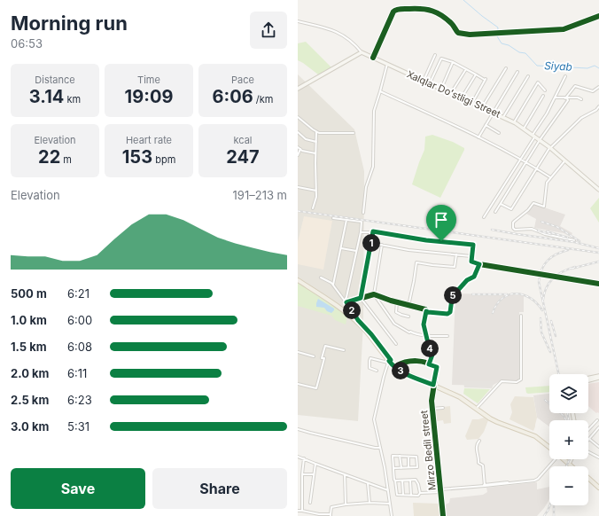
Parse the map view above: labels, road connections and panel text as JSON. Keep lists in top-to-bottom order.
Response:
{
  "streets": {
    "main road": ["Xalqlar Doʻstligi Street", "Mirzo Bedil street"]
  },
  "water": ["Siyab"],
  "page": {
    "heading": ["Morning run", "06:53"],
    "stats": [
      ["Distance", "3.14 km"],
      ["Time", "19:09"],
      ["Pace", "6:06 /km"],
      ["Elevation", "22 m"],
      ["Heart rate", "153 bpm"],
      ["kcal", "247"]
    ],
    "chart": ["Elevation", "191–213 m"],
    "pins": [
      "1",
      "5",
      "2",
      "4",
      "3"
    ],
    "list": [
      {
        "name": "500 m",
        "note": "6:21"
      },
      {
        "name": "1.0 km",
        "note": "6:00"
      },
      {
        "name": "1.5 km",
        "note": "6:08"
      },
      {
        "name": "2.0 km",
        "note": "6:11"
      },
      {
        "name": "2.5 km",
        "note": "6:23"
      },
      {
        "name": "3.0 km",
        "note": "5:31"
      }
    ],
    "map_buttons": ["+", "−"],
    "buttons": ["Save", "Share"]
  }
}
